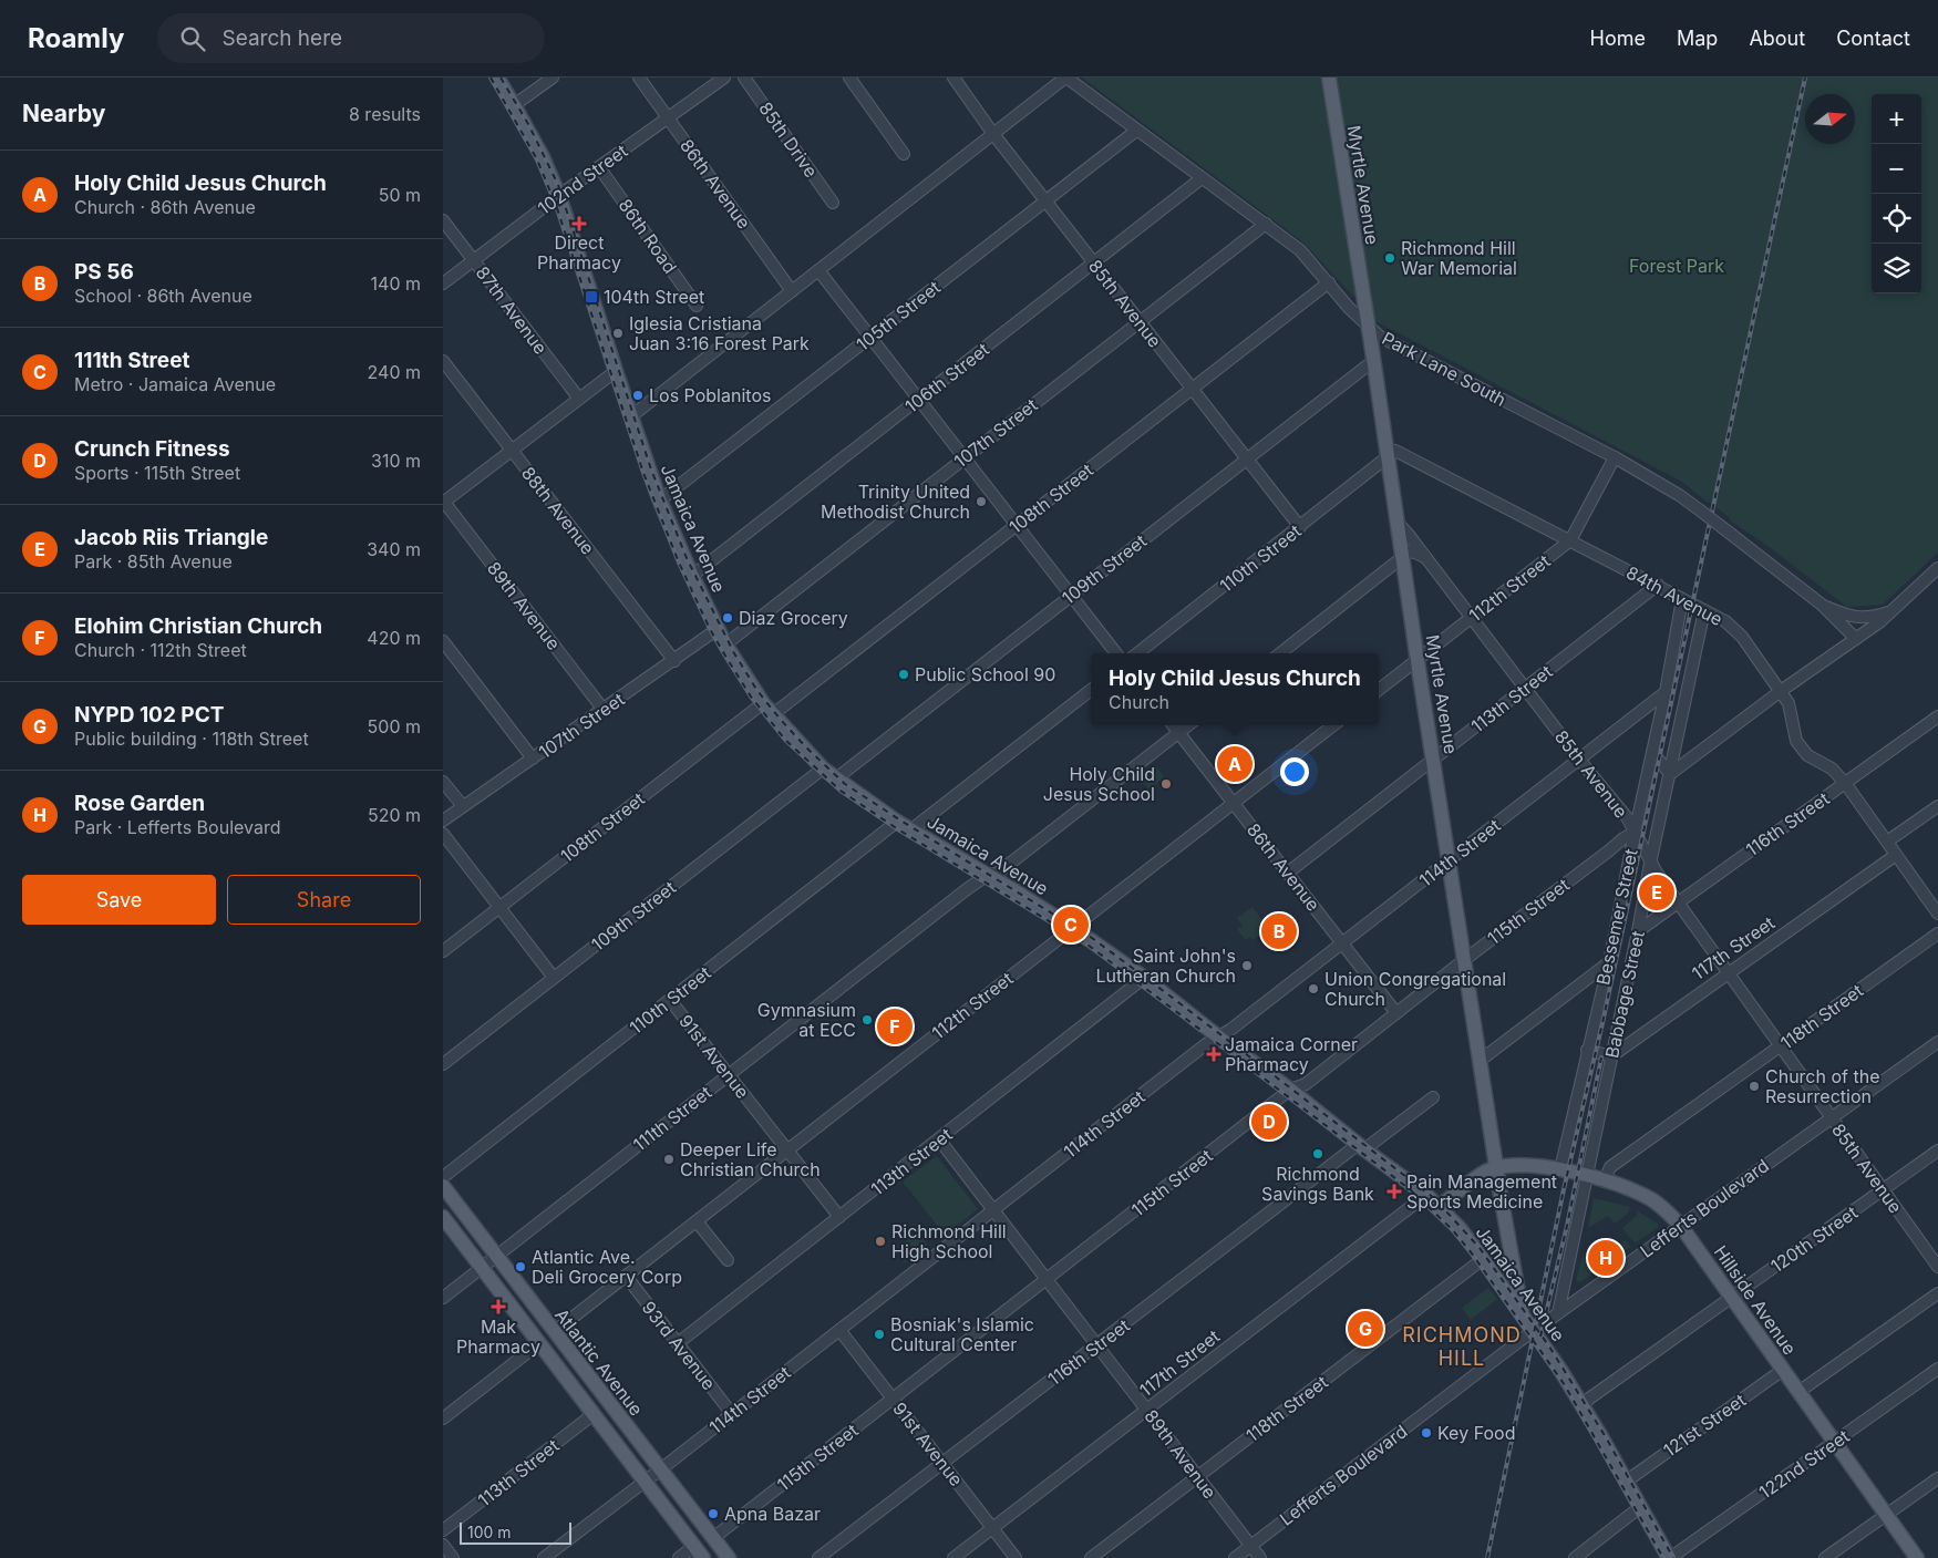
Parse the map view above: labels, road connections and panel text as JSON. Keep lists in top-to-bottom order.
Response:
{
  "streets": {
    "main road": [
      "Myrtle Avenue",
      "Jamaica Avenue",
      "Hillside Avenue",
      "Atlantic Avenue"
    ],
    "street": [
      "85th Drive",
      "102nd Street",
      "86th Avenue",
      "86th Road",
      "85th Avenue",
      "87th Avenue",
      "105th Street",
      "Park Lane South",
      "106th Street",
      "107th Street",
      "108th Street",
      "88th Avenue",
      "110th Street",
      "109th Street",
      "112th Street",
      "84th Avenue",
      "89th Avenue",
      "113th Street",
      "116th Street",
      "114th Street",
      "115th Street",
      "Bessemer Street",
      "117th Street",
      "Babbage Street",
      "118th Street",
      "91st Avenue",
      "111th Street",
      "Lefferts Boulevard",
      "120th Street",
      "93rd Avenue",
      "121st Street",
      "122nd Street"
    ]
  },
  "crossings": [
    ["102nd Street", "86th Avenue"],
    ["102nd Street", "86th Road"],
    ["102nd Street", "87th Avenue"],
    ["102nd Street", "Jamaica Avenue"],
    ["86th Avenue", "112th Street"],
    ["86th Avenue", "113th Street"],
    ["86th Avenue", "114th Street"],
    ["86th Avenue", "115th Street"],
    ["86th Avenue", "111th Street"],
    ["Myrtle Avenue", "85th Avenue"],
    ["Myrtle Avenue", "Park Lane South"],
    ["Myrtle Avenue", "Jamaica Avenue"],
    ["Myrtle Avenue", "110th Street"],
    ["Myrtle Avenue", "109th Street"],
    ["Myrtle Avenue", "112th Street"],
    ["Myrtle Avenue", "84th Avenue"],
    ["Myrtle Avenue", "113th Street"],
    ["Myrtle Avenue", "114th Street"],
    ["Myrtle Avenue", "115th Street"],
    ["Myrtle Avenue", "Hillside Avenue"],
    ["85th Avenue", "105th Street"],
    ["85th Avenue", "106th Street"],
    ["85th Avenue", "107th Street"],
    ["85th Avenue", "108th Street"],
    ["85th Avenue", "110th Street"],
    ["85th Avenue", "109th Street"],
    ["85th Avenue", "112th Street"],
    ["85th Avenue", "113th Street"],
    ["85th Avenue", "116th Street"],
    ["85th Avenue", "114th Street"],
    ["85th Avenue", "115th Street"],
    ["85th Avenue", "Bessemer Street"],
    ["85th Avenue", "117th Street"],
    ["85th Avenue", "Babbage Street"],
    ["85th Avenue", "118th Street"],
    ["85th Avenue", "Lefferts Boulevard"],
    ["85th Avenue", "120th Street"],
    ["105th Street", "Park Lane South"],
    ["105th Street", "Jamaica Avenue"],
    ["Park Lane South", "106th Street"],
    ["Park Lane South", "107th Street"],
    ["Park Lane South", "108th Street"],
    ["Park Lane South", "112th Street"],
    ["106th Street", "Jamaica Avenue"],
    ["107th Street", "88th Avenue"],
    ["107th Street", "Jamaica Avenue"],
    ["107th Street", "89th Avenue"],
    ["108th Street", "Jamaica Avenue"],
    ["Jamaica Avenue", "110th Street"],
    ["Jamaica Avenue", "109th Street"],
    ["Jamaica Avenue", "112th Street"],
    ["Jamaica Avenue", "113th Street"],
    ["Jamaica Avenue", "116th Street"],
    ["Jamaica Avenue", "114th Street"],
    ["Jamaica Avenue", "115th Street"],
    ["Jamaica Avenue", "117th Street"],
    ["Jamaica Avenue", "118th Street"],
    ["Jamaica Avenue", "111th Street"],
    ["Jamaica Avenue", "Lefferts Boulevard"],
    ["Jamaica Avenue", "120th Street"],
    ["Jamaica Avenue", "121st Street"],
    ["Jamaica Avenue", "122nd Street"],
    ["110th Street", "84th Avenue"],
    ["110th Street", "91st Avenue"],
    ["112th Street", "84th Avenue"],
    ["112th Street", "91st Avenue"],
    ["112th Street", "93rd Avenue"],
    ["112th Street", "Atlantic Avenue"],
    ["84th Avenue", "113th Street"],
    ["84th Avenue", "116th Street"],
    ["84th Avenue", "Bessemer Street"],
    ["84th Avenue", "117th Street"],
    ["84th Avenue", "Babbage Street"],
    ["89th Avenue", "113th Street"],
    ["89th Avenue", "116th Street"],
    ["89th Avenue", "114th Street"],
    ["89th Avenue", "115th Street"],
    ["89th Avenue", "117th Street"],
    ["89th Avenue", "118th Street"],
    ["89th Avenue", "Lefferts Boulevard"],
    ["113th Street", "91st Avenue"],
    ["113th Street", "93rd Avenue"],
    ["113th Street", "Atlantic Avenue"],
    ["116th Street", "Babbage Street"],
    ["116th Street", "91st Avenue"],
    ["114th Street", "Bessemer Street"],
    ["114th Street", "91st Avenue"],
    ["114th Street", "93rd Avenue"],
    ["114th Street", "Atlantic Avenue"],
    ["115th Street", "Bessemer Street"],
    ["115th Street", "91st Avenue"],
    ["115th Street", "Atlantic Avenue"],
    ["Bessemer Street", "Hillside Avenue"],
    ["117th Street", "Babbage Street"],
    ["117th Street", "91st Avenue"],
    ["Babbage Street", "Lefferts Boulevard"],
    ["Babbage Street", "Hillside Avenue"],
    ["118th Street", "Hillside Avenue"],
    ["91st Avenue", "111th Street"],
    ["111th Street", "Atlantic Avenue"],
    ["Lefferts Boulevard", "Hillside Avenue"],
    ["120th Street", "Hillside Avenue"],
    ["Hillside Avenue", "121st Street"],
    ["Hillside Avenue", "122nd Street"]
  ],
  "districts": ["RICHMOND HILL"],
  "parks": ["Forest Park"],
  "places": {
    "health": [
      "Direct Pharmacy",
      "Jamaica Corner Pharmacy",
      "Pain Management Sports Medicine",
      "Mak Pharmacy"
    ],
    "other": [
      "Richmond Hill War Memorial",
      "Iglesia Cristiana Juan 3:16 Forest Park",
      "Los Poblanitos",
      "Trinity United Methodist Church",
      "Diaz Grocery",
      "Public School 90",
      "Holy Child Jesus School",
      "Saint John's Lutheran Church",
      "Union Congregational Church",
      "Gymnasium at ECC",
      "Church of the Resurrection",
      "Richmond Savings Bank",
      "Deeper Life Christian Church",
      "Richmond Hill High School",
      "Atlantic Ave. Deli Grocery Corp",
      "Bosniak's Islamic Cultural Center",
      "Key Food",
      "Apna Bazar"
    ],
    "transit": ["104th Street"]
  },
  "scale_bar": "100 m",
  "north": "right",
  "page": {
    "header": "Roamly",
    "search": "Search here",
    "nav": [
      "Home",
      "Map",
      "About",
      "Contact"
    ],
    "heading": ["Nearby", "8 results"],
    "map_buttons": ["+", "−"],
    "list": [
      {
        "mark": "A",
        "name": "Holy Child Jesus Church",
        "note": "Church · 86th Avenue",
        "value": "50 m"
      },
      {
        "mark": "B",
        "name": "PS 56",
        "note": "School · 86th Avenue",
        "value": "140 m"
      },
      {
        "mark": "C",
        "name": "111th Street",
        "note": "Metro · Jamaica Avenue",
        "value": "240 m"
      },
      {
        "mark": "D",
        "name": "Crunch Fitness",
        "note": "Sports · 115th Street",
        "value": "310 m"
      },
      {
        "mark": "E",
        "name": "Jacob Riis Triangle",
        "note": "Park · 85th Avenue",
        "value": "340 m"
      },
      {
        "mark": "F",
        "name": "Elohim Christian Church",
        "note": "Church · 112th Street",
        "value": "420 m"
      },
      {
        "mark": "G",
        "name": "NYPD 102 PCT",
        "note": "Public building · 118th Street",
        "value": "500 m"
      },
      {
        "mark": "H",
        "name": "Rose Garden",
        "note": "Park · Lefferts Boulevard",
        "value": "520 m"
      }
    ],
    "popup": ["Holy Child Jesus Church", "Church"],
    "pins": [
      "A",
      "E",
      "C",
      "B",
      "F",
      "D",
      "H",
      "G"
    ],
    "buttons": ["Save", "Share"],
    "scale": "100 m"
  }
}
